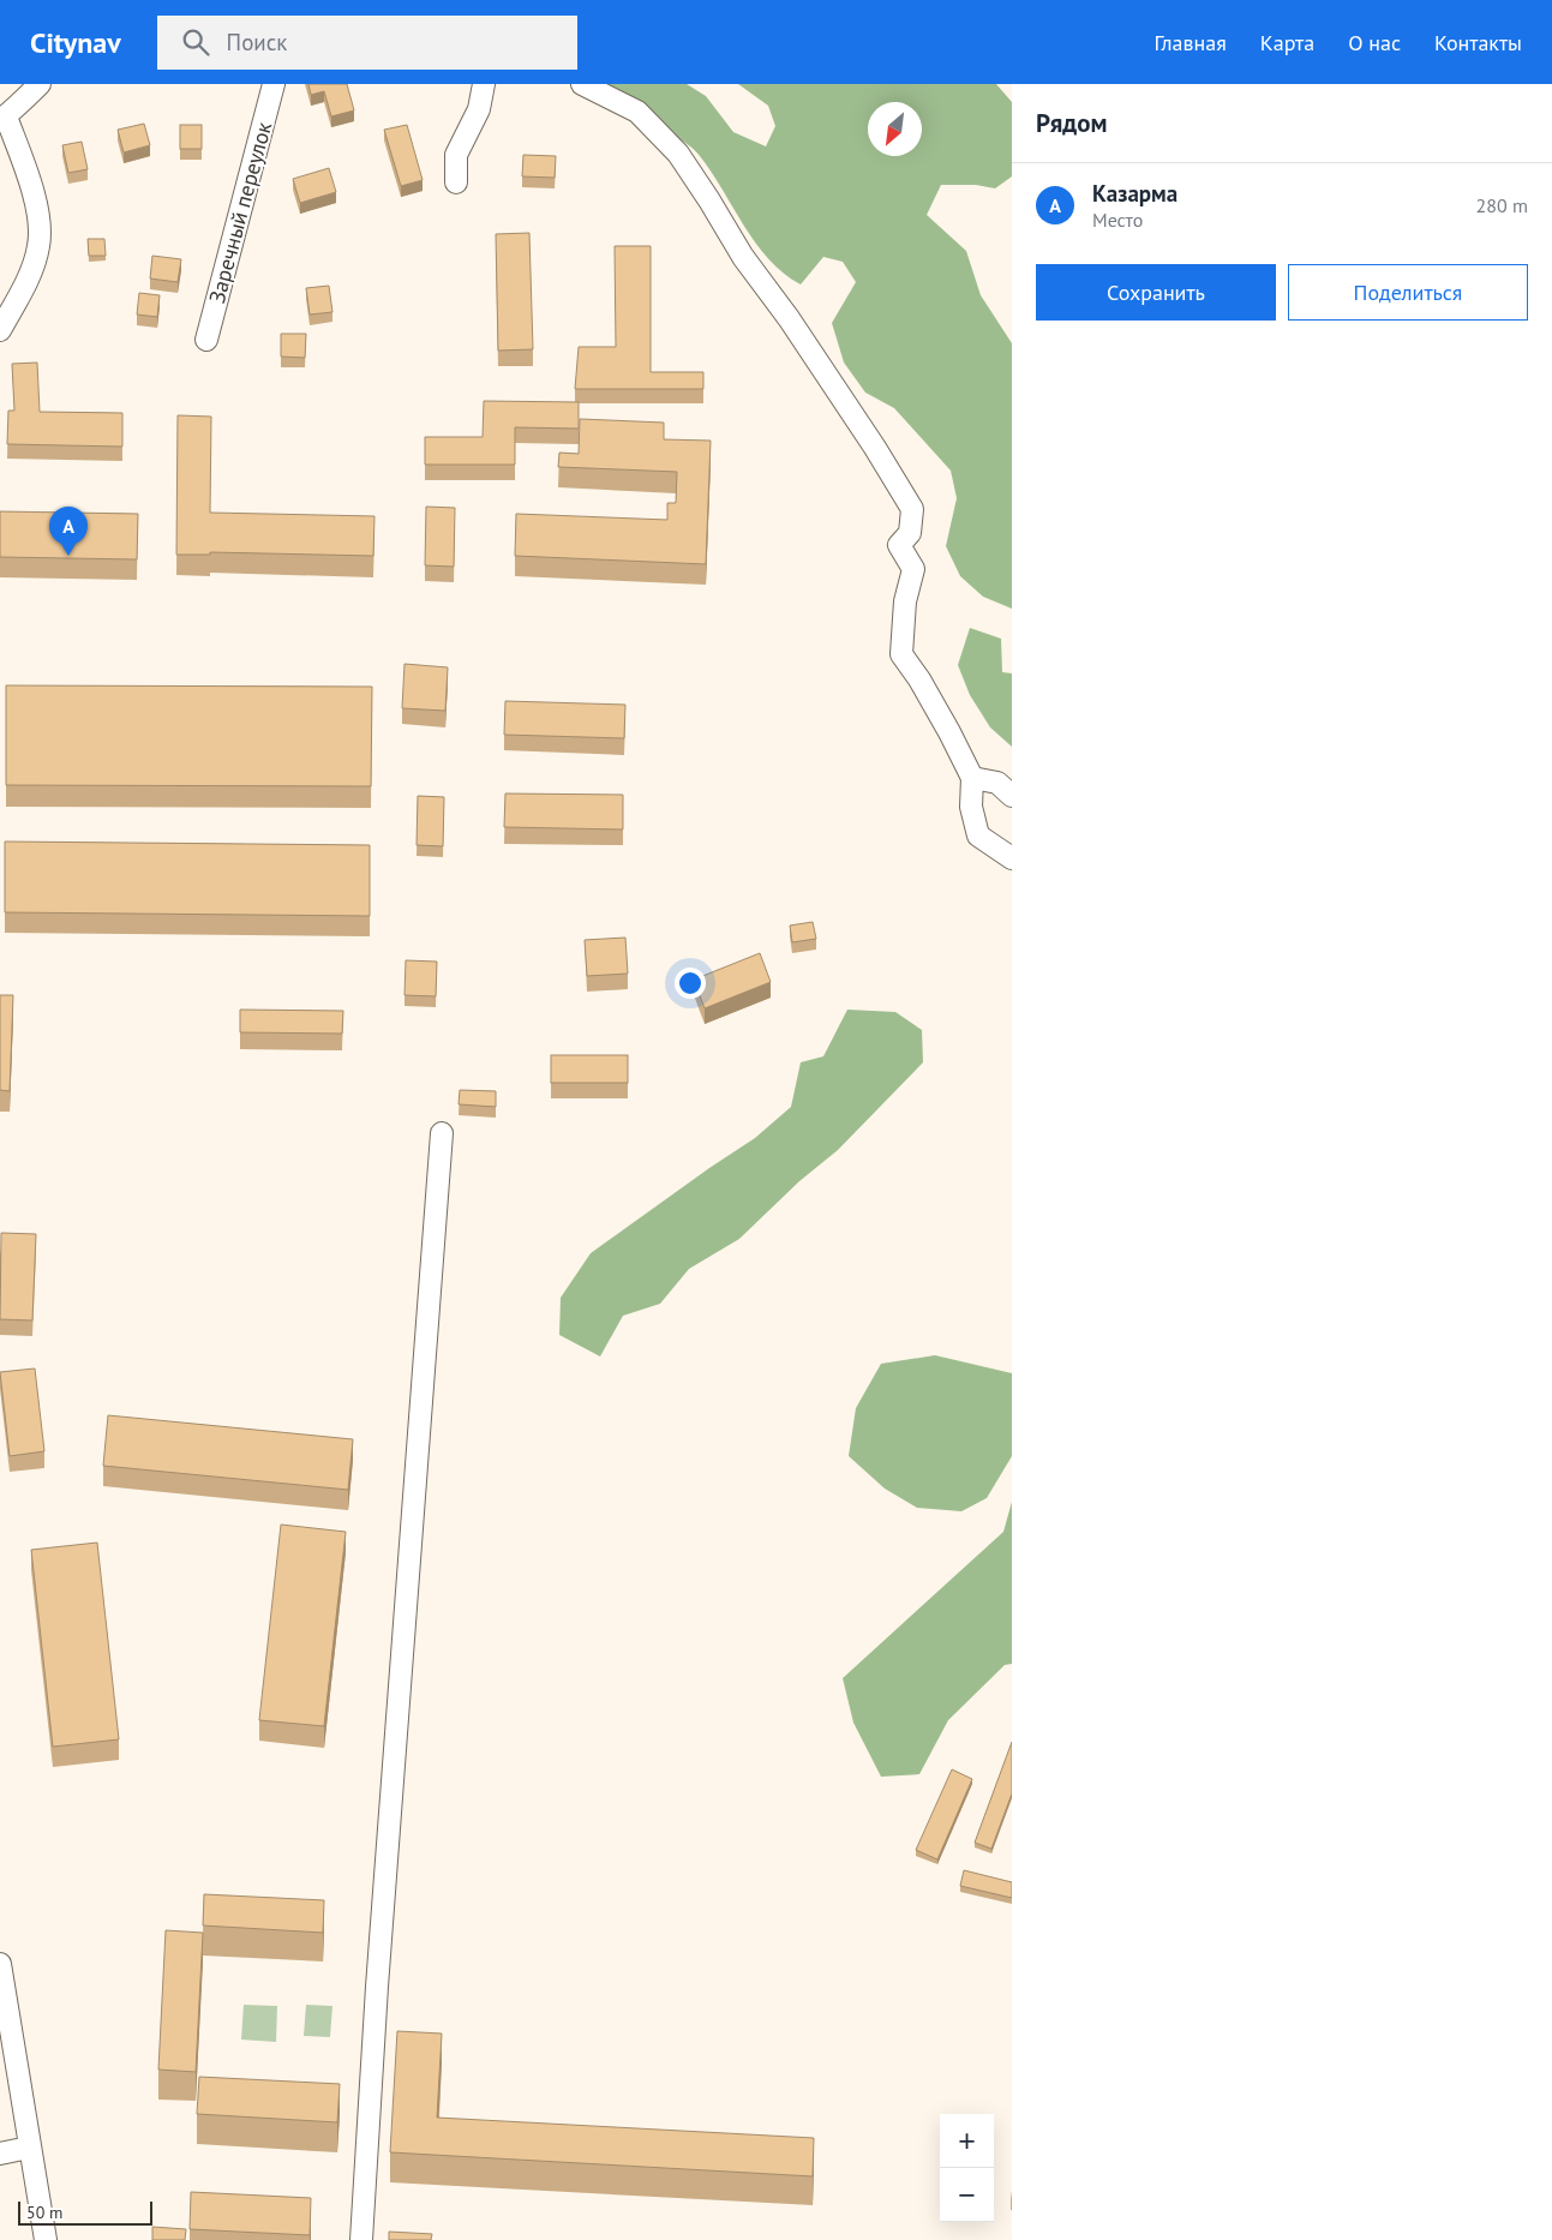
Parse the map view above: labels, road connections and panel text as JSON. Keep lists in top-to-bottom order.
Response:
{
  "streets": {
    "street": ["Заречный переулок"]
  },
  "scale_bar": "50 m",
  "north": "bottom left",
  "page": {
    "header": "Citynav",
    "search": "Поиск",
    "nav": [
      "Главная",
      "Карта",
      "О нас",
      "Контакты"
    ],
    "heading": "Рядом",
    "list": [
      {
        "mark": "A",
        "name": "Казарма",
        "note": "Место",
        "value": "280 m"
      }
    ],
    "buttons": ["Сохранить", "Поделиться"],
    "pins": "A",
    "map_buttons": ["+", "−"],
    "scale": "50 m"
  }
}
